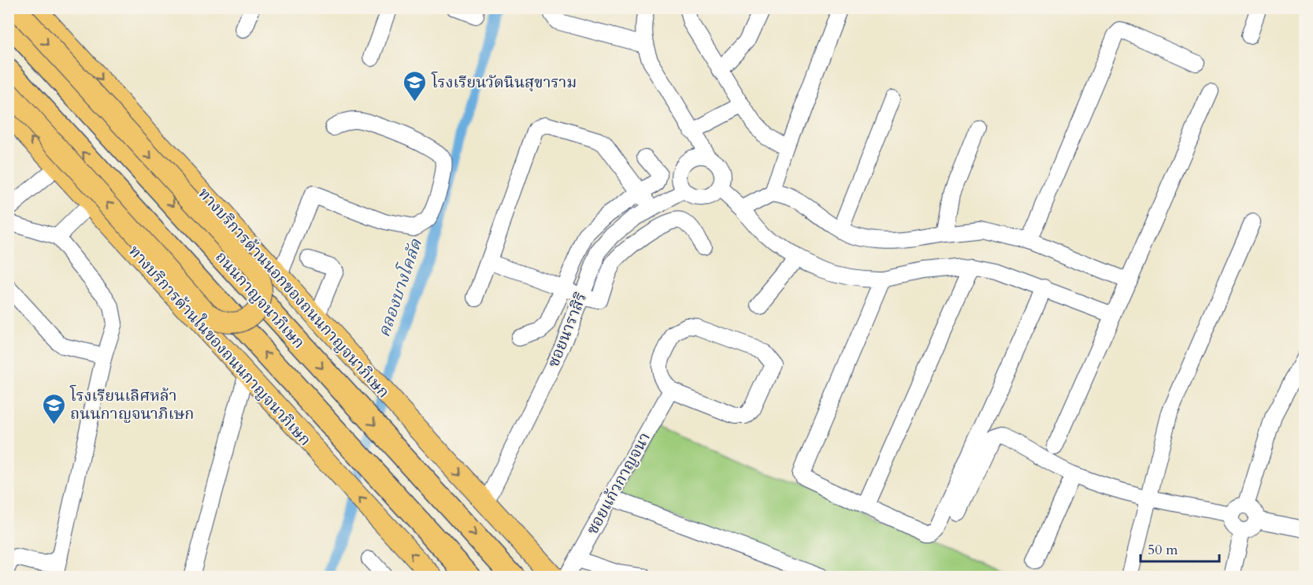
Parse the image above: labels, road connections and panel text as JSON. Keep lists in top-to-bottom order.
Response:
{
  "streets": {
    "highway": ["ถนนกาญจนาภิเษก"],
    "main road": ["ทางบริการด้านนอกของถนนกาญจนาภิเษก", "ทางบริการด้านในของถนนกาญจนาภิเษก"],
    "street": ["ซอยนาราสิริ", "ซอยแก้วกาญจนา"]
  },
  "crossings": [
    ["ทางบริการด้านนอกของถนนกาญจนาภิเษก", "ซอยนาราสิริ"]
  ],
  "one_way": ["ทางบริการด้านนอกของถนนกาญจนาภิเษก", "ทางบริการด้านในของถนนกาญจนาภิเษก"],
  "water": ["คลองบางโคลัด"],
  "places": {
    "school or university": ["โรงเรียนวัดนินสุขาราม", "โรงเรียนเลิศหล้า ถนนกาญจนาภิเษก"]
  },
  "scale_bar": "50 m"
}
